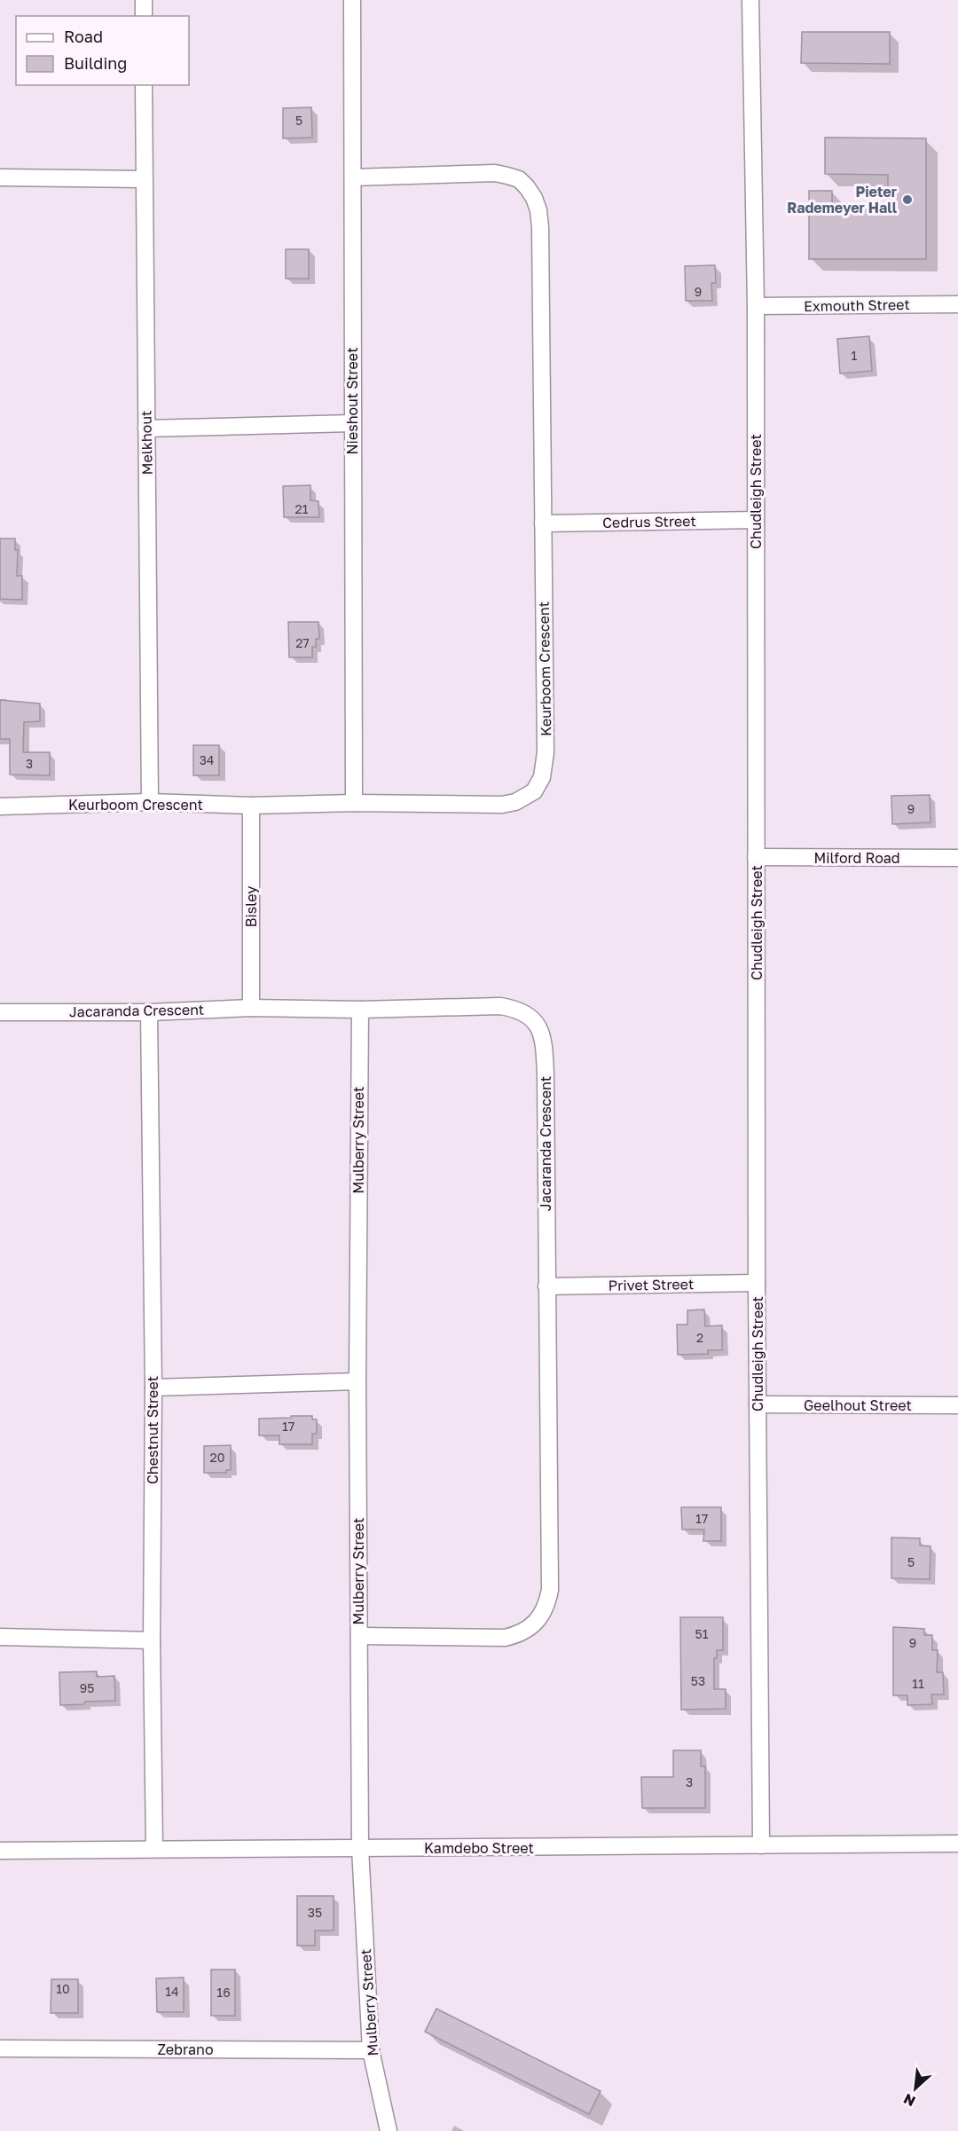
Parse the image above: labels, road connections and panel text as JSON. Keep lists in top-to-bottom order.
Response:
{
  "streets": {
    "street": [
      "Exmouth Street",
      "Nieshout Street",
      "Melkhout",
      "Chudleigh Street",
      "Cedrus Street",
      "Keurboom Crescent",
      "Milford Road",
      "Bisley",
      "Jacaranda Crescent",
      "Mulberry Street",
      "Privet Street",
      "Geelhout Street",
      "Chestnut Street",
      "Kamdebo Street",
      "Zebrano"
    ]
  },
  "crossings": [
    ["Exmouth Street", "Chudleigh Street"],
    ["Nieshout Street", "Keurboom Crescent"],
    ["Melkhout", "Keurboom Crescent"],
    ["Chudleigh Street", "Cedrus Street"],
    ["Chudleigh Street", "Milford Road"],
    ["Chudleigh Street", "Privet Street"],
    ["Chudleigh Street", "Geelhout Street"],
    ["Chudleigh Street", "Kamdebo Street"],
    ["Cedrus Street", "Keurboom Crescent"],
    ["Keurboom Crescent", "Bisley"],
    ["Bisley", "Jacaranda Crescent"],
    ["Jacaranda Crescent", "Mulberry Street"],
    ["Jacaranda Crescent", "Privet Street"],
    ["Jacaranda Crescent", "Chestnut Street"],
    ["Mulberry Street", "Kamdebo Street"],
    ["Mulberry Street", "Zebrano"],
    ["Chestnut Street", "Kamdebo Street"]
  ],
  "places": ["Pieter Rademeyer Hall"],
  "house_numbers": [
    "5",
    "9",
    "1",
    "21",
    "27",
    "34",
    "3",
    "9",
    "2",
    "17",
    "20",
    "17",
    "5",
    "51",
    "9",
    "53",
    "11",
    "95",
    "3",
    "35",
    "10",
    "14",
    "16"
  ],
  "legend": ["Road", "Building"],
  "north": "bottom left"
}
